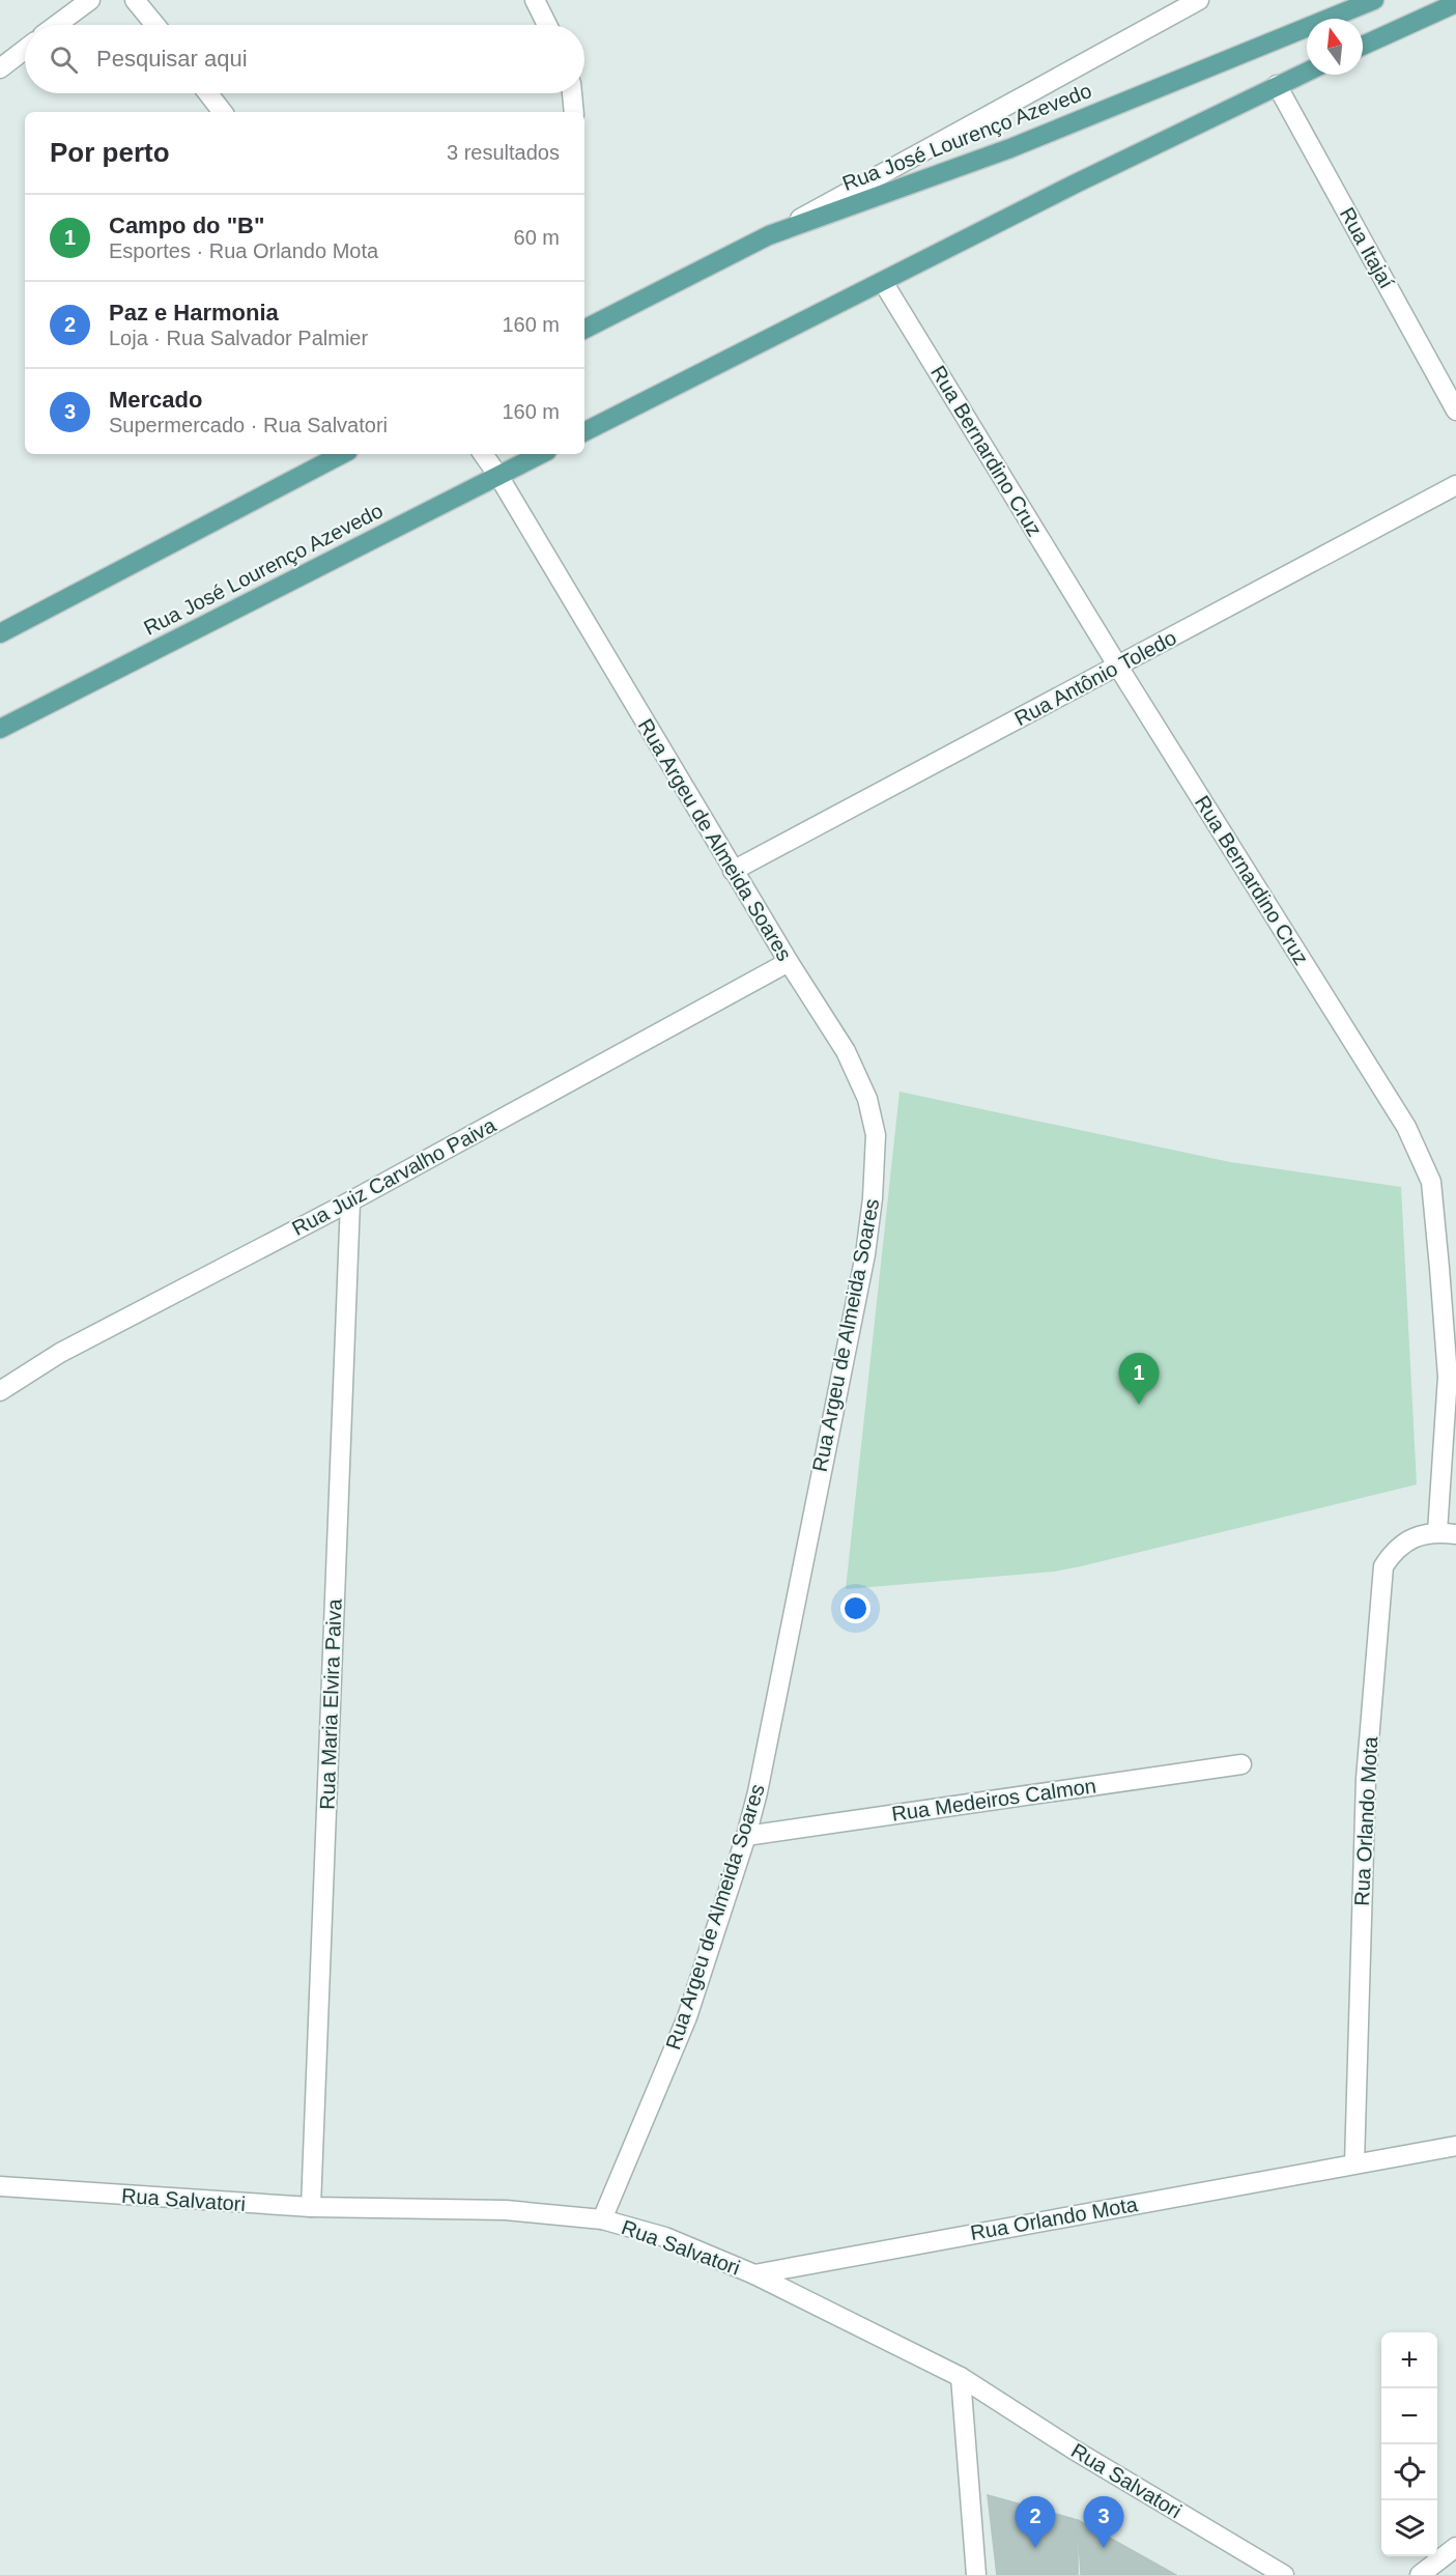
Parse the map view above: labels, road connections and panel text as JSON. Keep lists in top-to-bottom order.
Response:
{
  "streets": {
    "main road": ["Rua José Lourenço Azevedo"],
    "street": [
      "Rua Itajaí",
      "Rua Bernardino Cruz",
      "Rua Antônio Toledo",
      "Rua Argeu de Almeida Soares",
      "Rua Juiz Carvalho Paiva",
      "Rua Maria Elvira Paiva",
      "Rua Medeiros Calmon",
      "Rua Orlando Mota",
      "Rua Salvatori"
    ]
  },
  "crossings": [
    ["Rua José Lourenço Azevedo", "Rua Argeu de Almeida Soares"],
    ["Rua Bernardino Cruz", "Rua Antônio Toledo"],
    ["Rua Bernardino Cruz", "Rua Orlando Mota"],
    ["Rua Antônio Toledo", "Rua Argeu de Almeida Soares"],
    ["Rua Argeu de Almeida Soares", "Rua Juiz Carvalho Paiva"],
    ["Rua Argeu de Almeida Soares", "Rua Medeiros Calmon"],
    ["Rua Argeu de Almeida Soares", "Rua Salvatori"],
    ["Rua Juiz Carvalho Paiva", "Rua Maria Elvira Paiva"],
    ["Rua Maria Elvira Paiva", "Rua Salvatori"],
    ["Rua Orlando Mota", "Rua Salvatori"]
  ],
  "north": "top",
  "page": {
    "search": "Pesquisar aqui",
    "heading": ["Por perto", "3 resultados"],
    "list": [
      {
        "mark": "1",
        "name": "Campo do \"B\"",
        "note": "Esportes · Rua Orlando Mota",
        "value": "60 m"
      },
      {
        "mark": "2",
        "name": "Paz e Harmonia",
        "note": "Loja · Rua Salvador Palmier",
        "value": "160 m"
      },
      {
        "mark": "3",
        "name": "Mercado",
        "note": "Supermercado · Rua Salvatori",
        "value": "160 m"
      }
    ],
    "pins": ["1", "2", "3"],
    "map_buttons": ["+", "−"]
  }
}
